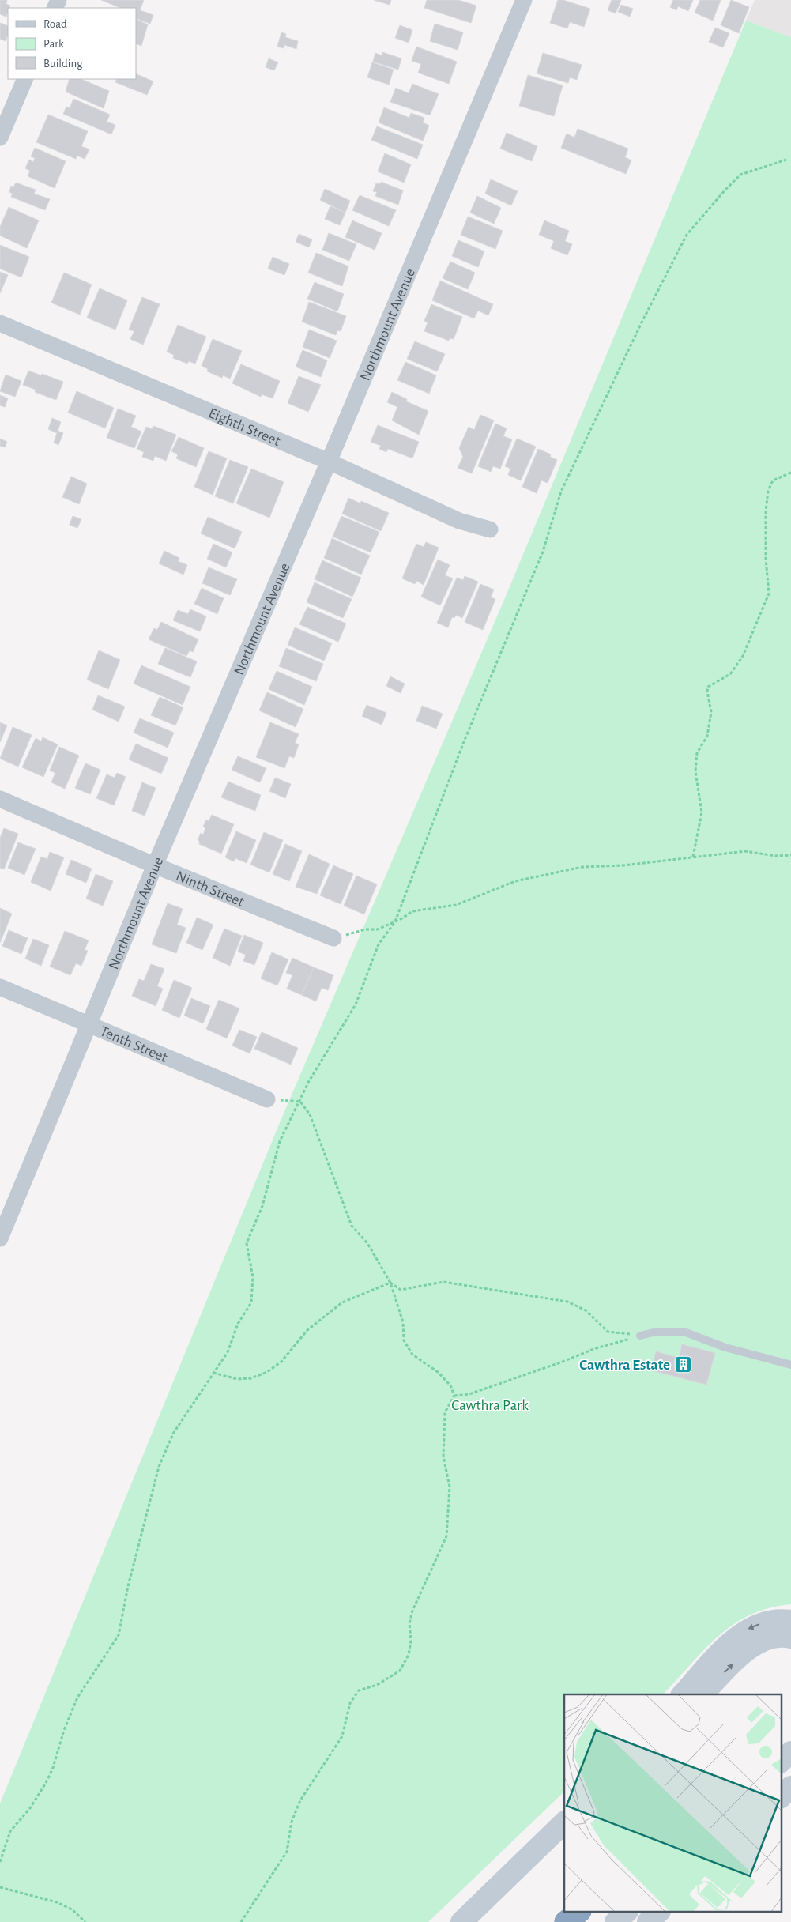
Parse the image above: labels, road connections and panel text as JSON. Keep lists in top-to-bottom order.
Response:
{
  "streets": {
    "street": [
      "Northmount Avenue",
      "Eighth Street",
      "Ninth Street",
      "Tenth Street"
    ]
  },
  "crossings": [
    ["Northmount Avenue", "Eighth Street"],
    ["Northmount Avenue", "Ninth Street"],
    ["Northmount Avenue", "Tenth Street"]
  ],
  "parks": ["Cawthra Park"],
  "places": {
    "building": ["Cawthra Estate"]
  },
  "legend": ["Road", "Park", "Building"]
}
